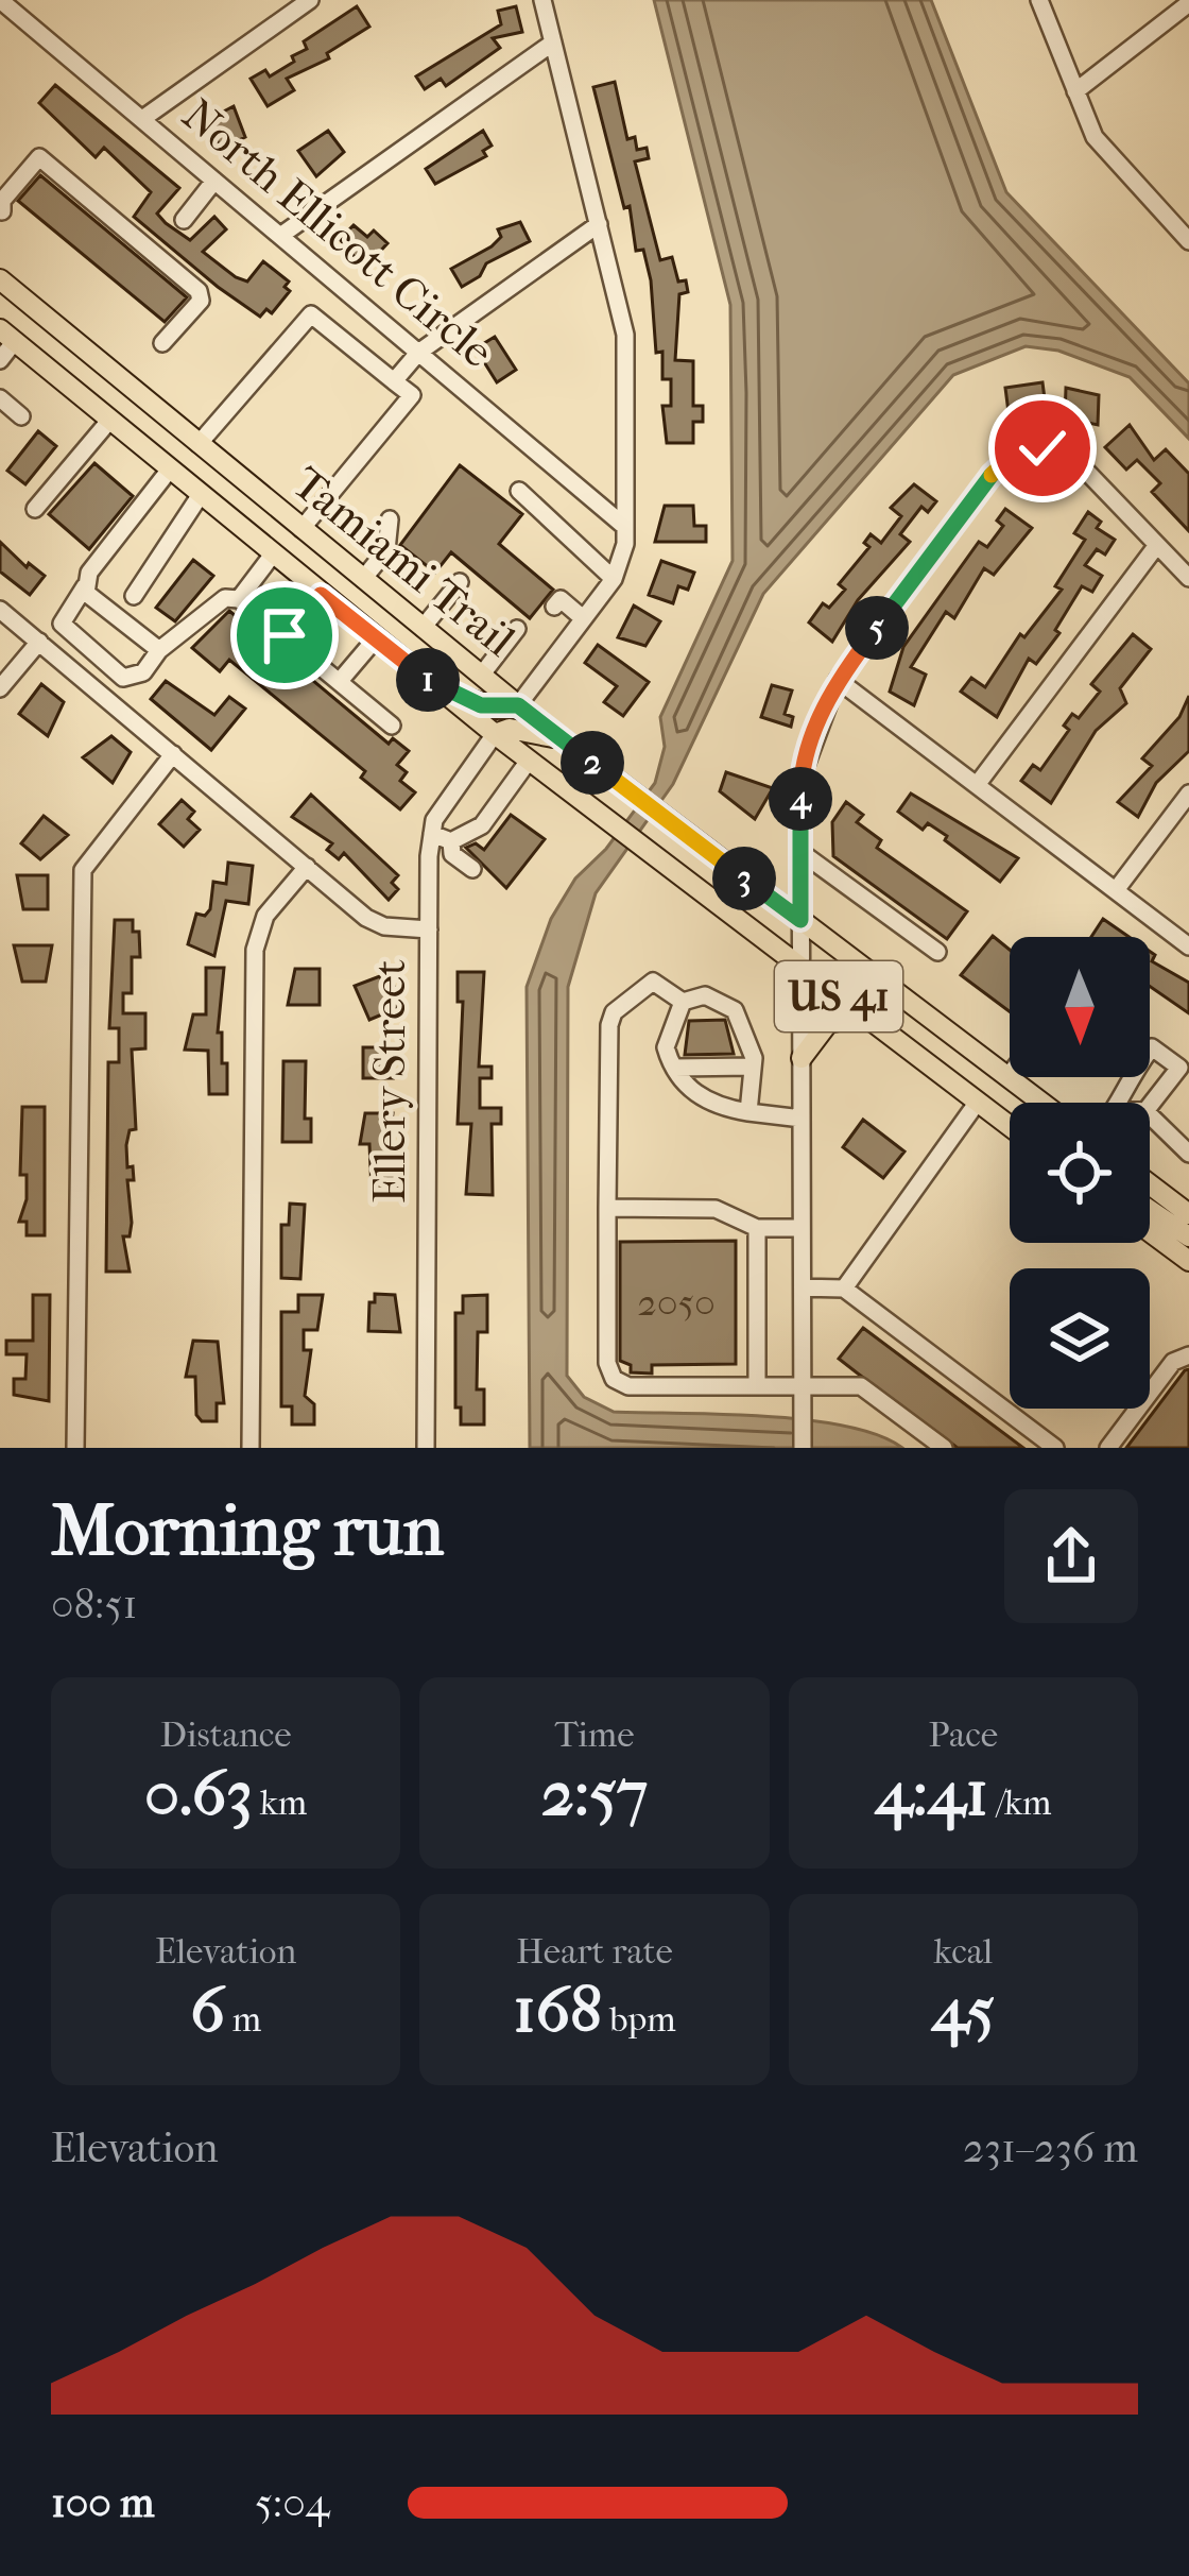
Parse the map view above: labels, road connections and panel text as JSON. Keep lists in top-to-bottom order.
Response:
{
  "streets": {
    "main road": ["Tamiami Trail", "US 41"],
    "street": ["North Ellicott Circle", "Ellery Street"]
  },
  "crossings": [
    ["Tamiami Trail", "Ellery Street"]
  ],
  "house_numbers": ["2050"],
  "north": "bottom",
  "page": {
    "pins": [
      "5",
      "1",
      "2",
      "4",
      "3"
    ],
    "heading": ["Morning run", "08:51"],
    "stats": [
      ["Distance", "0.63 km"],
      ["Time", "2:57"],
      ["Pace", "4:41 /km"],
      ["Elevation", "6 m"],
      ["Heart rate", "168 bpm"],
      ["kcal", "45"]
    ],
    "chart": ["Elevation", "231–236 m"],
    "list": [
      {
        "name": "100 m",
        "note": "5:04"
      }
    ]
  }
}
